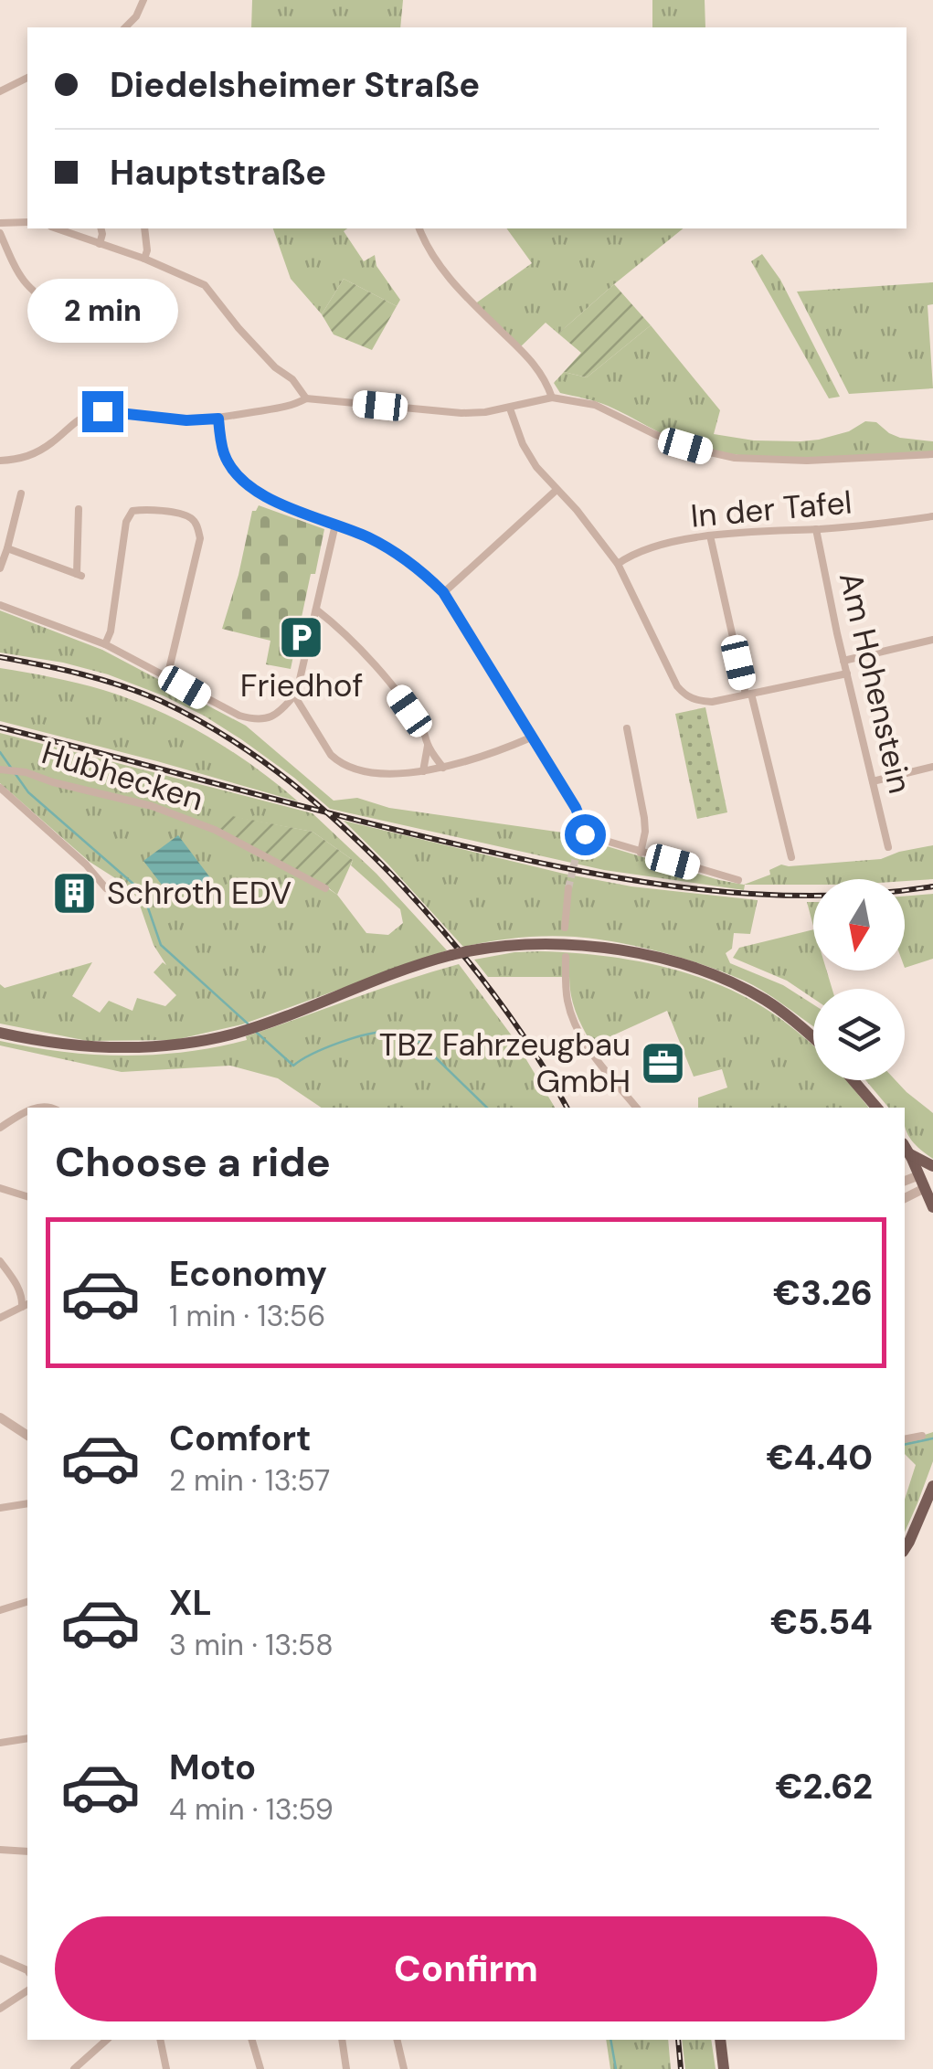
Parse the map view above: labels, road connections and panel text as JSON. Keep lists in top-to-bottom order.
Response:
{
  "streets": {
    "street": ["In der Tafel", "Am Hohenstein", "Hubhecken"]
  },
  "crossings": [
    ["In der Tafel", "Am Hohenstein"]
  ],
  "places": {
    "parking": ["Friedhof"],
    "building": ["Schroth EDV"],
    "office": ["TBZ Fahrzeugbau GmbH"]
  },
  "north": "bottom",
  "page": {
    "banner": ["Diedelsheimer Straße", "Hauptstraße"],
    "bubble": "2 min",
    "heading": "Choose a ride",
    "list": [
      {
        "name": "Economy",
        "note": "1 min · 13:56",
        "value": "€3.26"
      },
      {
        "name": "Comfort",
        "note": "2 min · 13:57",
        "value": "€4.40"
      },
      {
        "name": "XL",
        "note": "3 min · 13:58",
        "value": "€5.54"
      },
      {
        "name": "Moto",
        "note": "4 min · 13:59",
        "value": "€2.62"
      }
    ],
    "buttons": "Confirm"
  }
}
